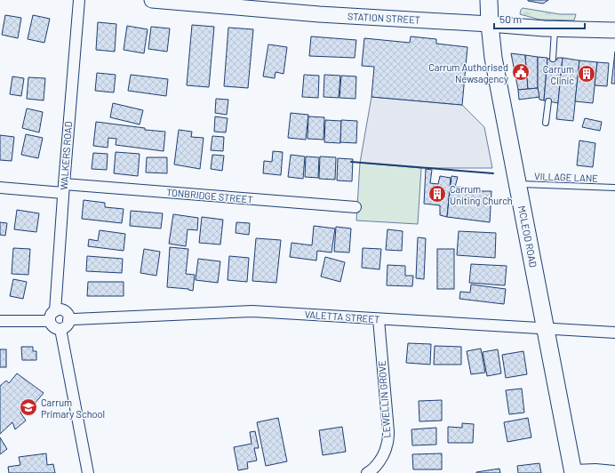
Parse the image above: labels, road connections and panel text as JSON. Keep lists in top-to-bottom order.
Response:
{
  "streets": {
    "main road": ["MCLEOD ROAD"],
    "street": [
      "STATION STREET",
      "WALKERS ROAD",
      "TONBRIDGE STREET",
      "VALETTA STREET",
      "LEWELLIN GROVE"
    ],
    "lane": ["VILLAGE LANE"]
  },
  "crossings": [
    ["STATION STREET", "MCLEOD ROAD"],
    ["WALKERS ROAD", "TONBRIDGE STREET"],
    ["WALKERS ROAD", "VALETTA STREET"],
    ["VILLAGE LANE", "MCLEOD ROAD"],
    ["MCLEOD ROAD", "VALETTA STREET"],
    ["VALETTA STREET", "LEWELLIN GROVE"]
  ],
  "places": {
    "public building": ["Carrum Authorised Newsagency"],
    "building": ["Carrum Clinic", "Carrum Uniting Church"],
    "school or university": ["Carrum Primary School"]
  },
  "scale_bar": "50 m"
}
